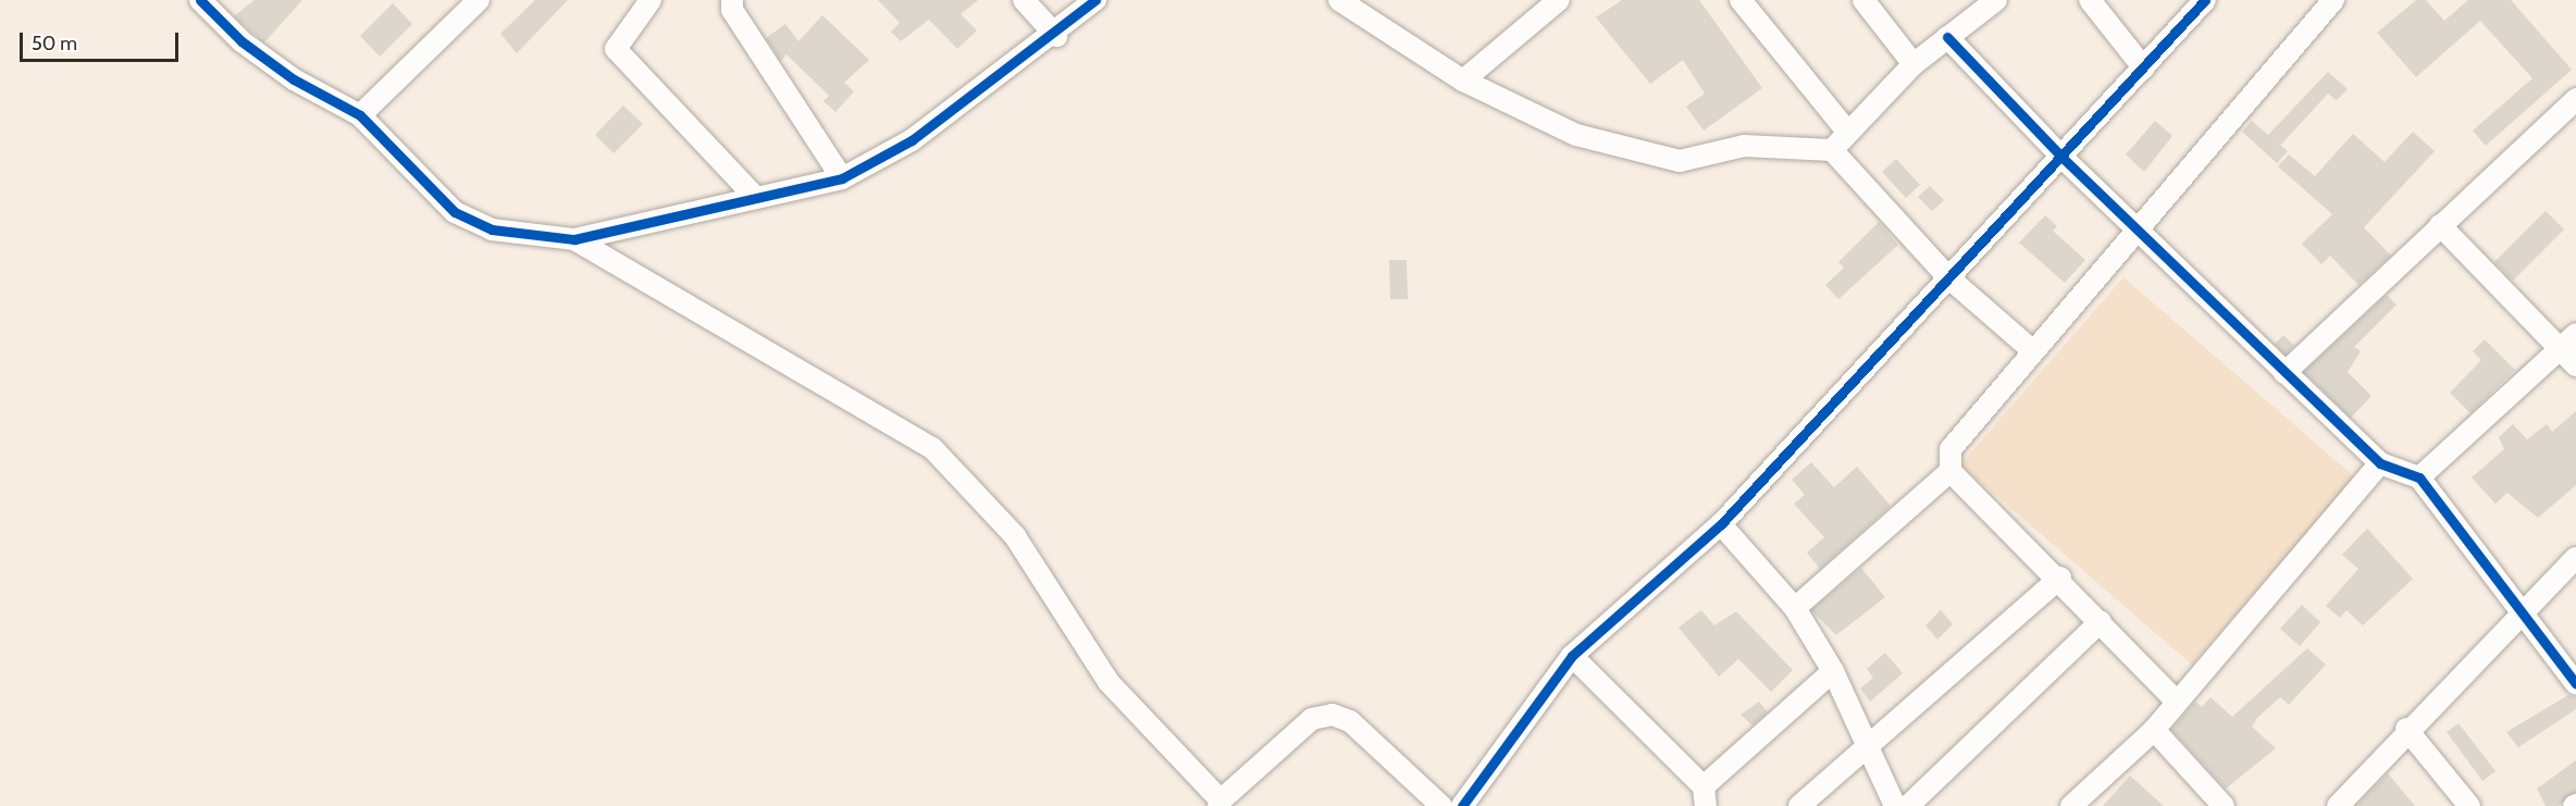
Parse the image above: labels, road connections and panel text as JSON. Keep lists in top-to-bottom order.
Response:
{
  "scale_bar": "50 m"
}
